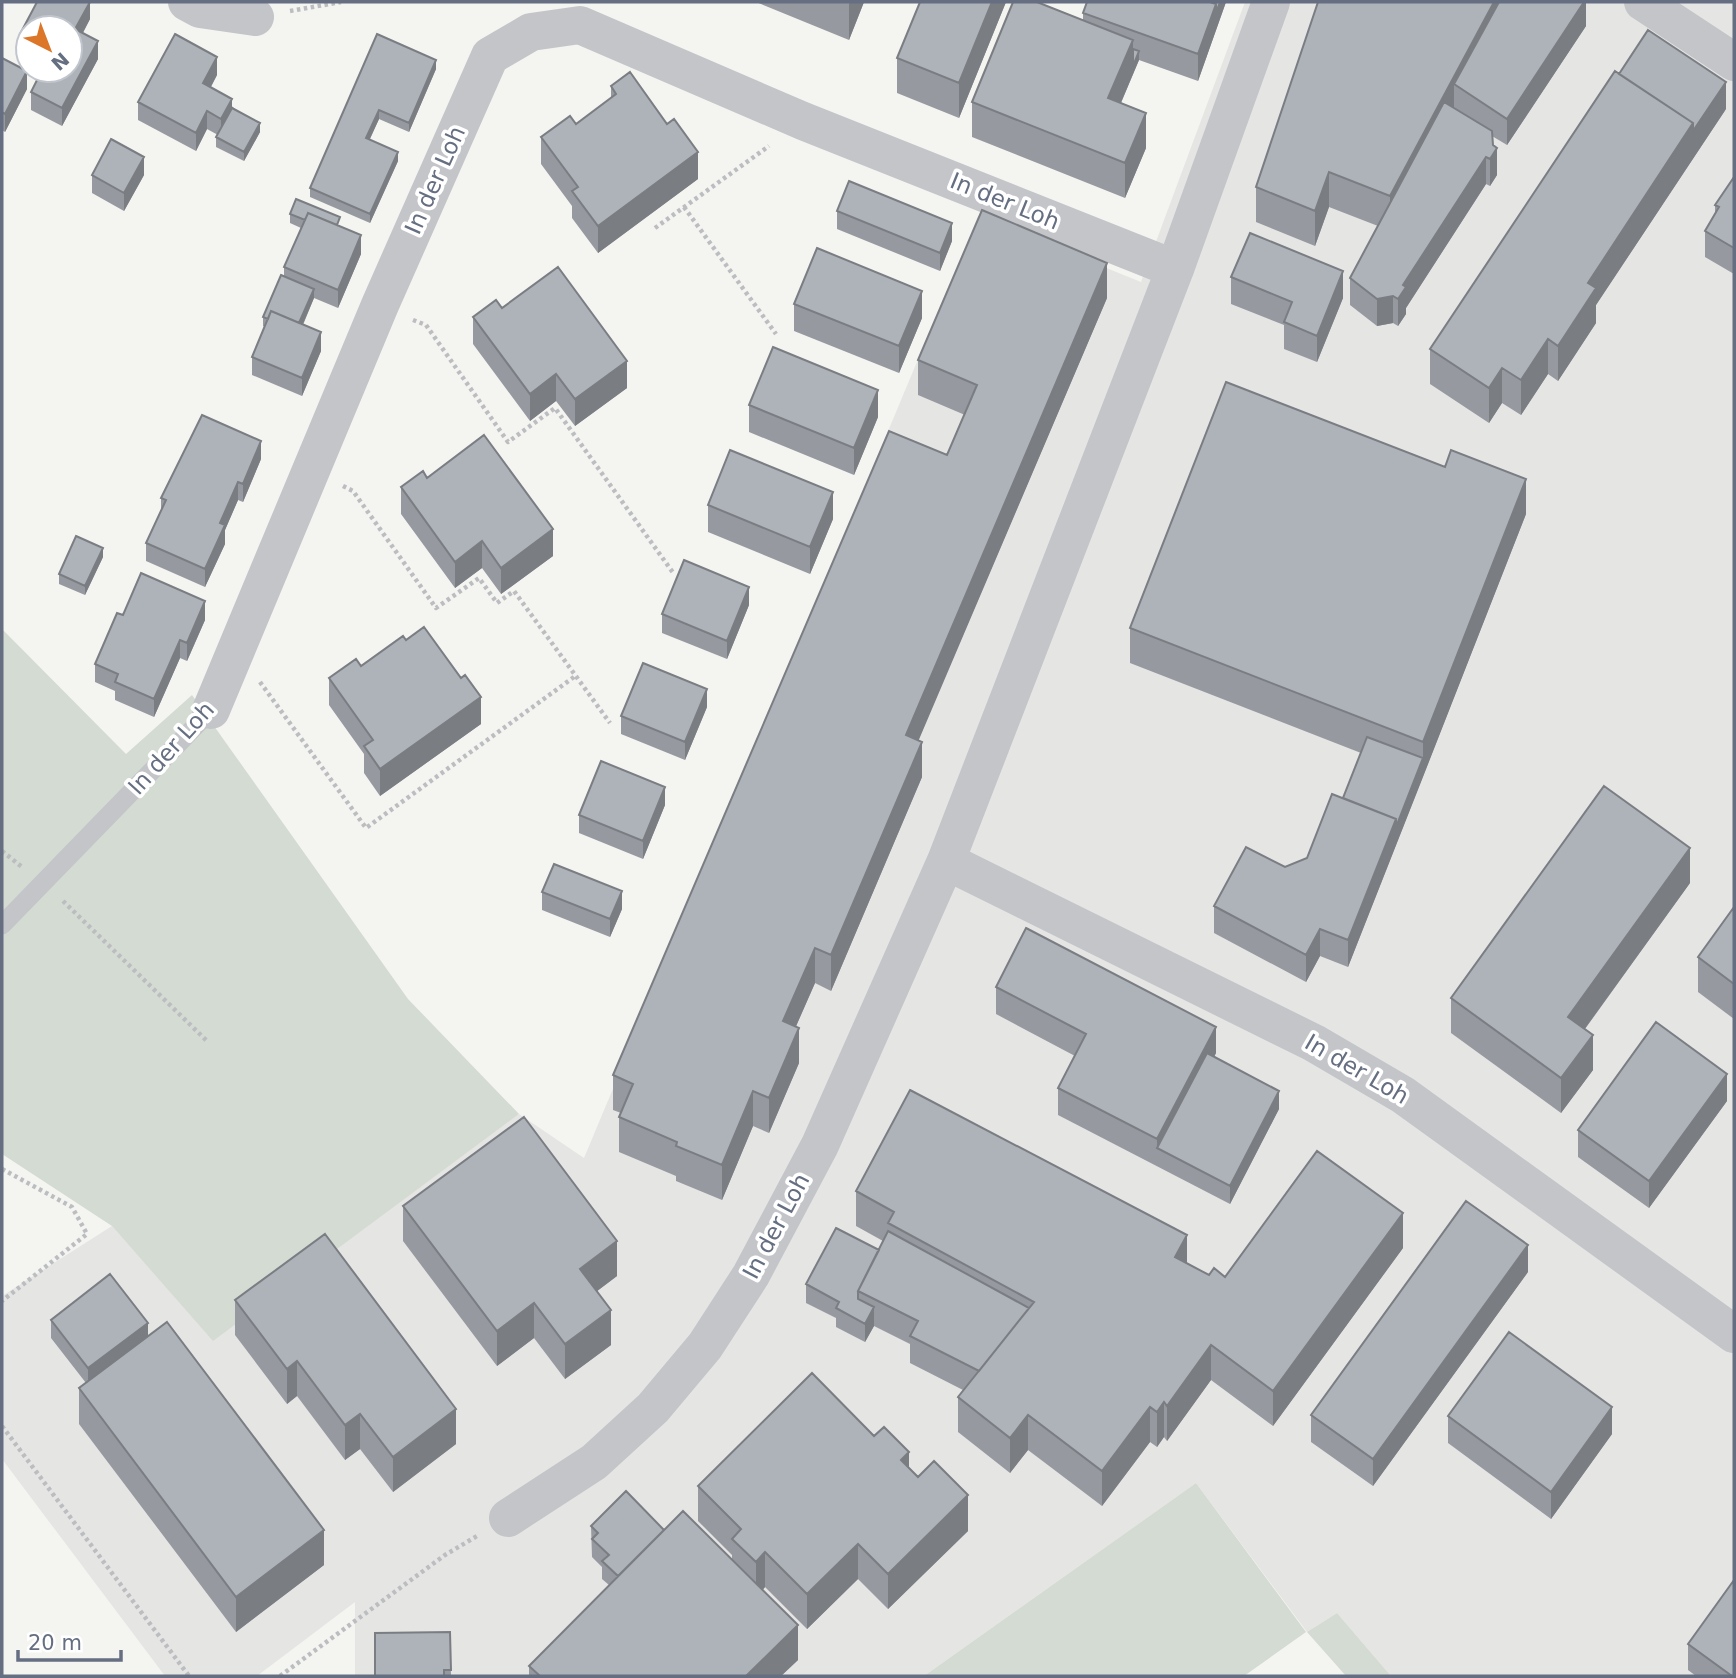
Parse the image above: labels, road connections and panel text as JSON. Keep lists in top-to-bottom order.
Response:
{
  "streets": {
    "street": ["In der Loh"]
  },
  "scale_bar": "20 m",
  "north": "bottom right"
}
